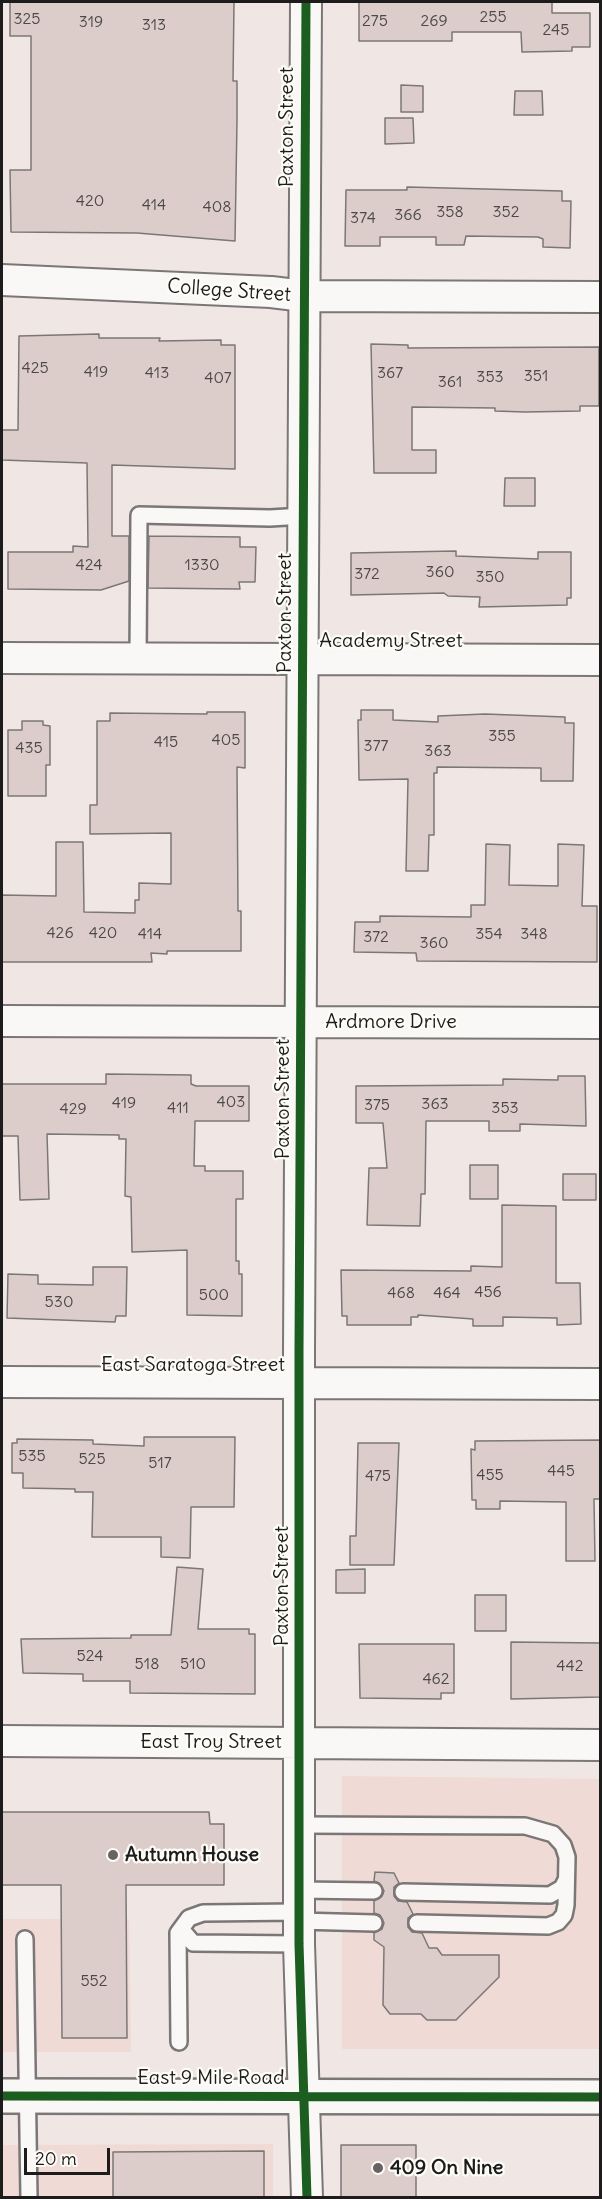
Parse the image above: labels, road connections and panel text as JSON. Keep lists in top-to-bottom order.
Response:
{
  "streets": {
    "main road": ["East 9 Mile Road"],
    "street": [
      "Paxton Street",
      "College Street",
      "Academy Street",
      "Ardmore Drive",
      "East Saratoga Street",
      "East Troy Street"
    ]
  },
  "crossings": [
    ["Paxton Street", "College Street"],
    ["Paxton Street", "Academy Street"],
    ["Paxton Street", "Ardmore Drive"],
    ["Paxton Street", "East Saratoga Street"],
    ["Paxton Street", "East Troy Street"],
    ["Paxton Street", "East 9 Mile Road"]
  ],
  "places": ["Autumn House", "409 On Nine"],
  "house_numbers": [
    "255",
    "325",
    "275",
    "269",
    "319",
    "313",
    "245",
    "420",
    "414",
    "408",
    "358",
    "352",
    "366",
    "374",
    "425",
    "419",
    "413",
    "367",
    "351",
    "353",
    "407",
    "361",
    "424",
    "1330",
    "360",
    "372",
    "350",
    "355",
    "405",
    "415",
    "377",
    "435",
    "363",
    "426",
    "420",
    "414",
    "354",
    "348",
    "372",
    "360",
    "403",
    "419",
    "363",
    "375",
    "411",
    "353",
    "429",
    "456",
    "468",
    "464",
    "500",
    "530",
    "535",
    "525",
    "517",
    "445",
    "455",
    "475",
    "524",
    "518",
    "510",
    "442",
    "462",
    "552"
  ],
  "scale_bar": "20 m"
}
